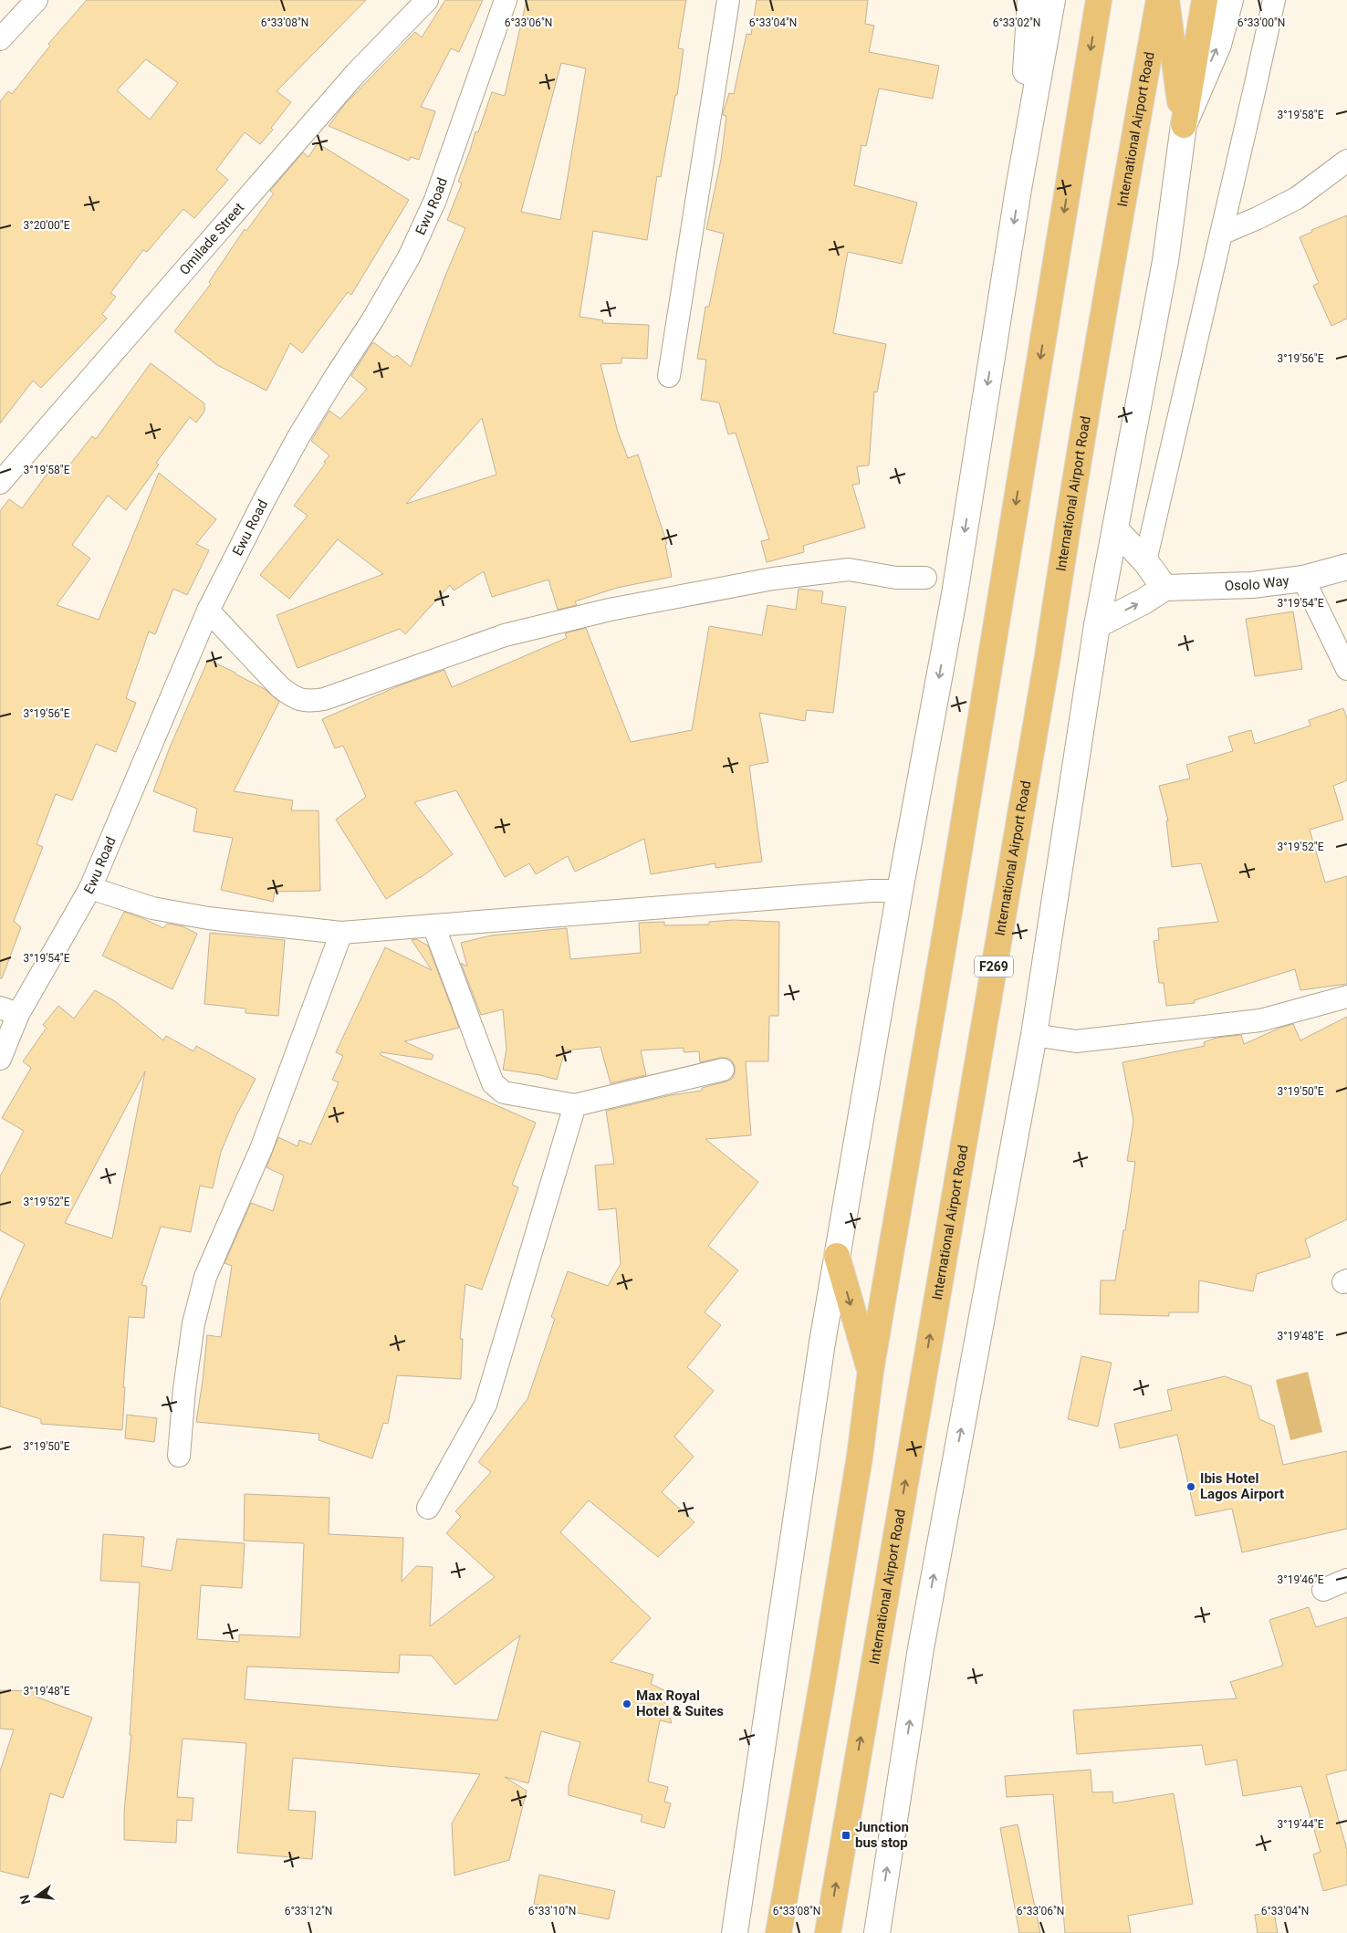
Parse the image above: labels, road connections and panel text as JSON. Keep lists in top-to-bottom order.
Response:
{
  "streets": {
    "highway": ["International Airport Road", "F269"],
    "main road": ["Osolo Way"],
    "street": ["Ewu Road", "Omilade Street"]
  },
  "places": {
    "other": ["Ibis Hotel Lagos Airport", "Max Royal Hotel & Suites"],
    "transit": ["Junction bus stop"]
  },
  "north": "left",
  "coordinates": [
    "6°33'02\"N",
    "6°33'00\"N",
    "6°33'08\"N",
    "6°33'06\"N",
    "6°33'04\"N",
    "3°19'58\"E",
    "3°20'00\"E",
    "3°19'56\"E",
    "3°19'54\"E",
    "3°19'52\"E",
    "3°19'50\"E",
    "3°19'48\"E",
    "3°19'46\"E",
    "3°19'44\"E",
    "6°33'12\"N",
    "6°33'10\"N"
  ]
}
